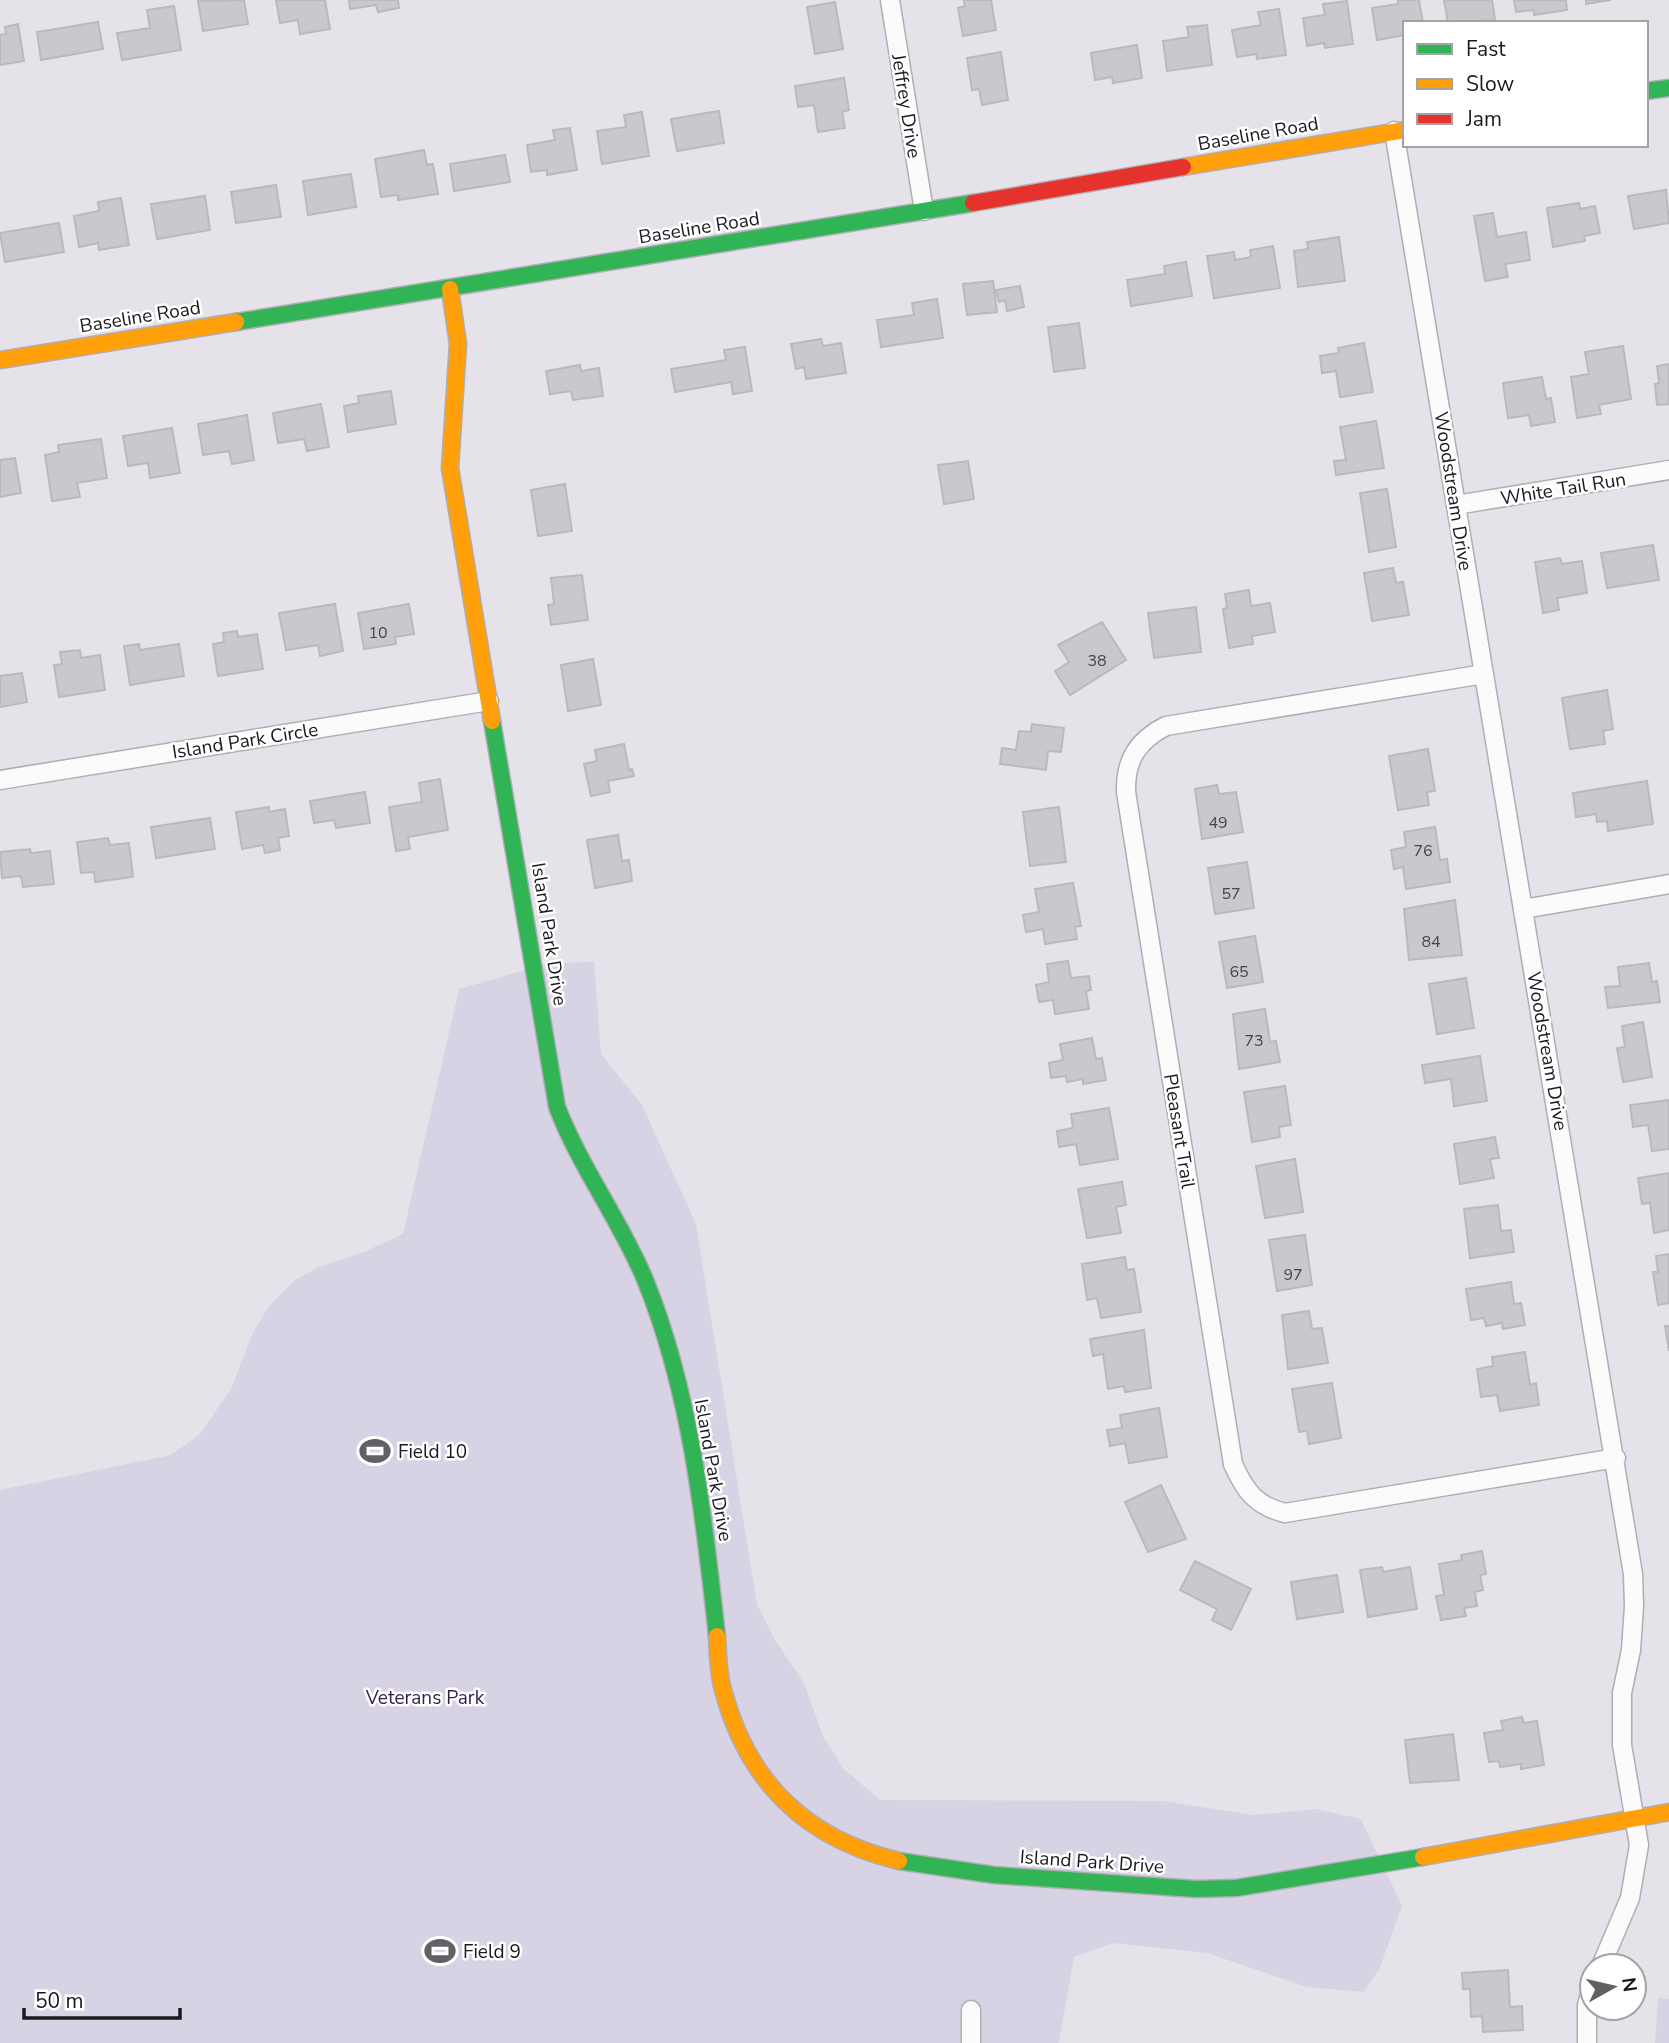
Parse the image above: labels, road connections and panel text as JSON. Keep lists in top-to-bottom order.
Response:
{
  "streets": {
    "street": [
      "Jeffrey Drive",
      "Baseline Road",
      "White Tail Run",
      "Woodstream Drive",
      "Island Park Circle",
      "Island Park Drive",
      "Pleasant Trail"
    ]
  },
  "crossings": [
    ["Jeffrey Drive", "Baseline Road"],
    ["Baseline Road", "Woodstream Drive"],
    ["Baseline Road", "Island Park Drive"],
    ["White Tail Run", "Woodstream Drive"],
    ["Woodstream Drive", "Island Park Drive"],
    ["Woodstream Drive", "Pleasant Trail"],
    ["Island Park Circle", "Island Park Drive"]
  ],
  "parks": ["Veterans Park"],
  "places": {
    "sports": ["Field 10", "Field 9"]
  },
  "house_numbers": [
    "10",
    "38",
    "49",
    "76",
    "57",
    "84",
    "65",
    "73",
    "97"
  ],
  "legend": ["Fast", "Slow", "Jam"],
  "scale_bar": "50 m",
  "north": "right"
}
